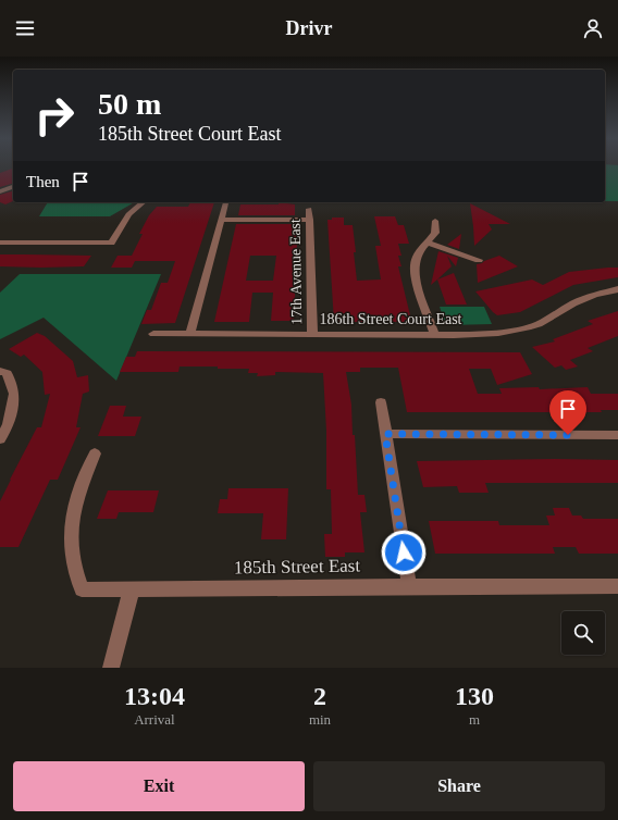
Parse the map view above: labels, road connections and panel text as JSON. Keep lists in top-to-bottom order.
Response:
{
  "streets": {
    "street": ["17th Avenue East", "186th Street Court East", "185th Street East"]
  },
  "crossings": [
    ["17th Avenue East", "186th Street Court East"]
  ],
  "page": {
    "header": "Drivr",
    "turn": ["50 m", "185th Street Court East"],
    "then": "Then",
    "eta": [
      "13:04",
      "Arrival",
      "2",
      "min",
      "130",
      "m"
    ],
    "buttons": ["Exit", "Share"]
  }
}
